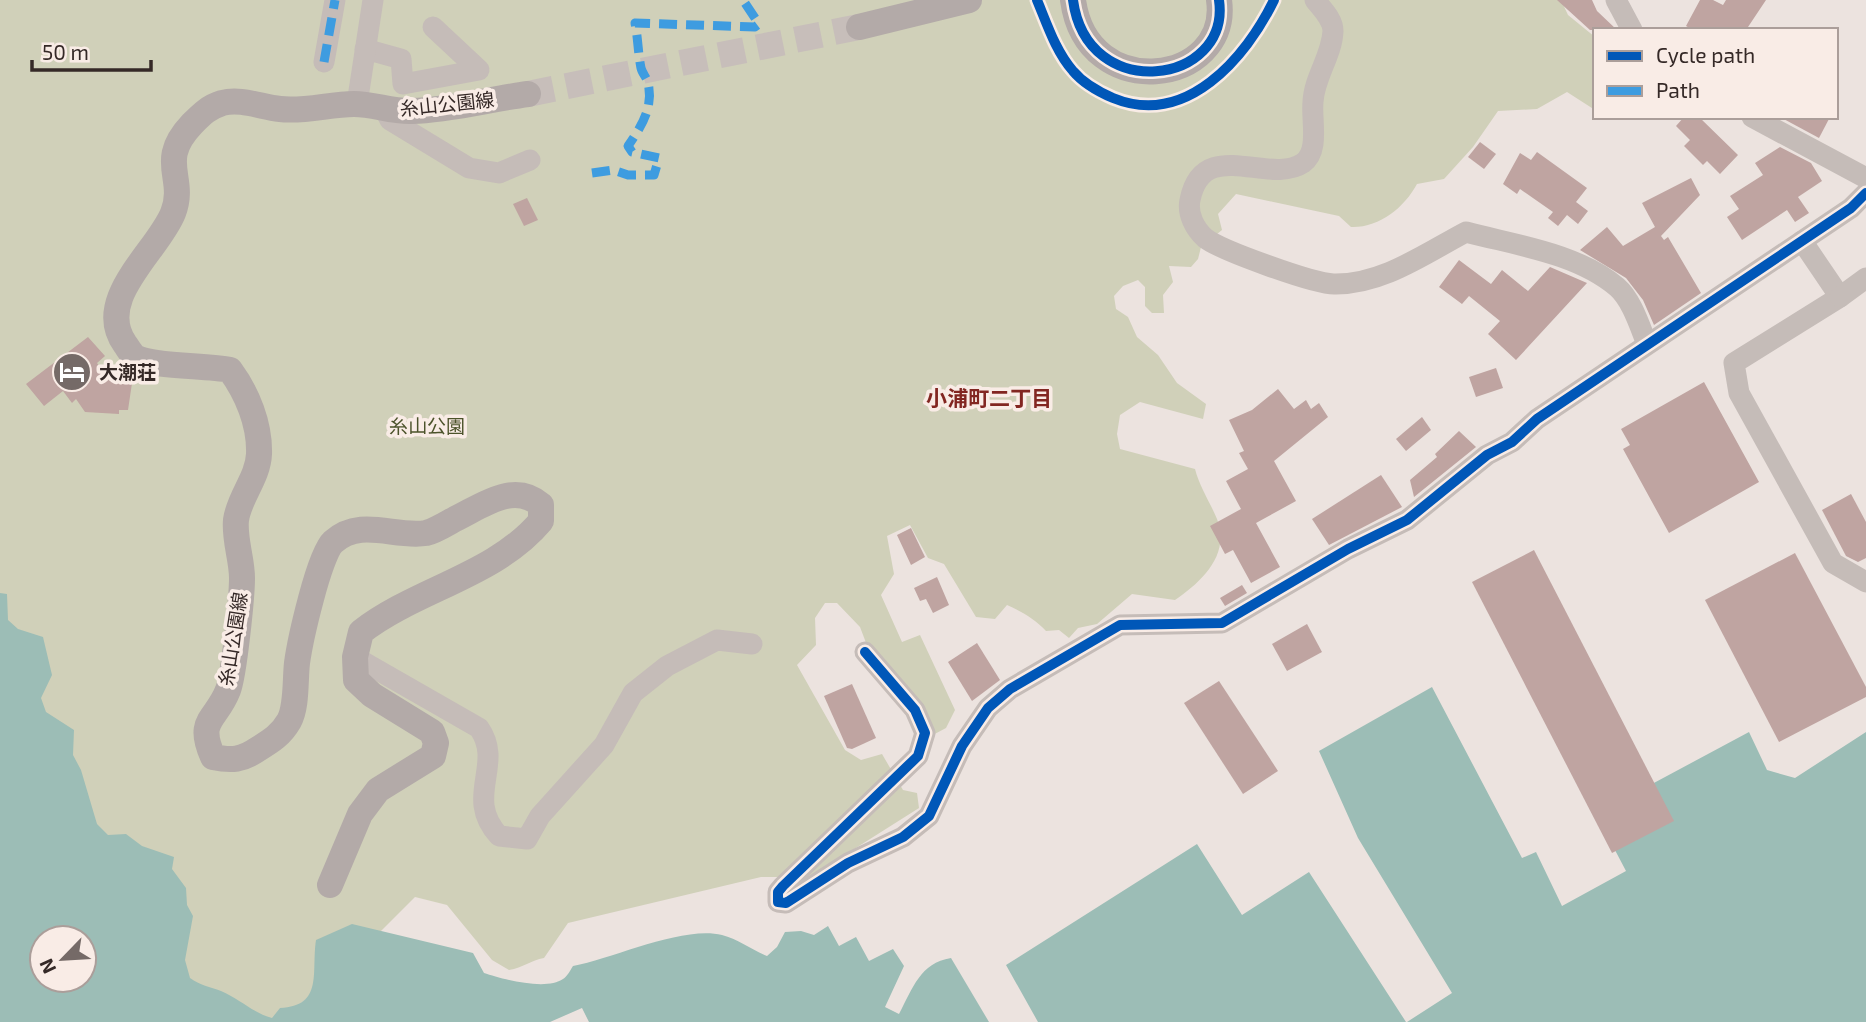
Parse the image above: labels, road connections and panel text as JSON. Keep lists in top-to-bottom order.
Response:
{
  "streets": {
    "main road": ["糸山公園線"]
  },
  "districts": ["小浦町二丁目"],
  "parks": ["糸山公園"],
  "places": {
    "hotel": ["大潮荘"]
  },
  "legend": ["Cycle path", "Path"],
  "scale_bar": "50 m",
  "north": "bottom left"
}
